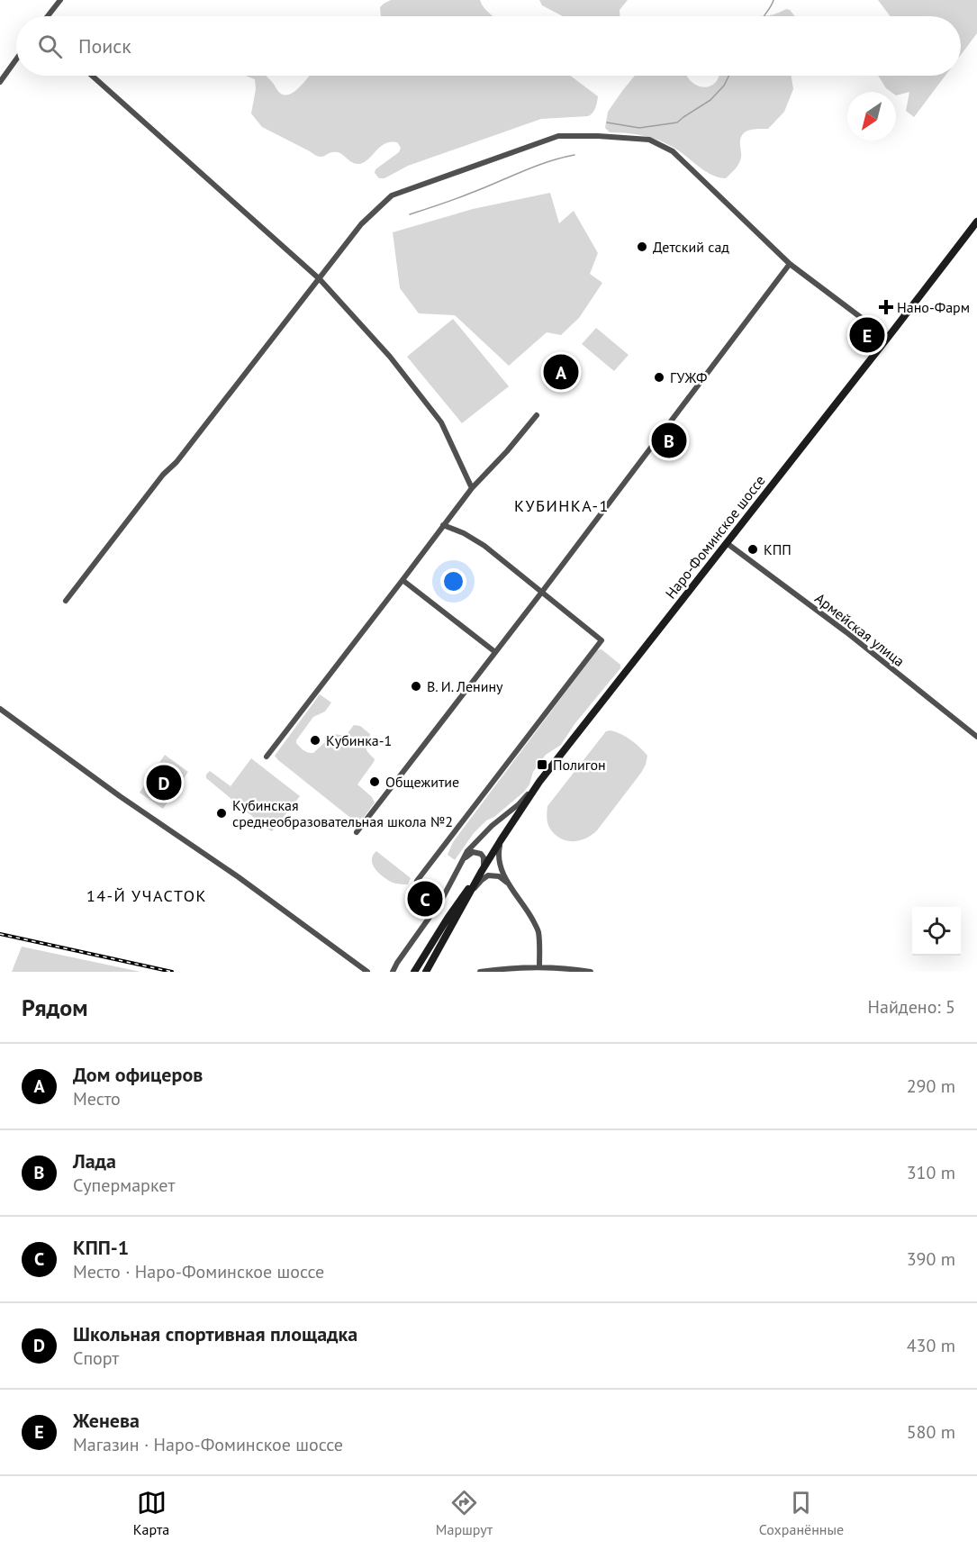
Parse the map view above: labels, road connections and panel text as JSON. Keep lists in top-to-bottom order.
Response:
{
  "streets": {
    "main road": ["Наро-Фоминское шоссе"],
    "street": ["Армейская улица"]
  },
  "crossings": [
    ["Наро-Фоминское шоссе", "Армейская улица"]
  ],
  "districts": ["КУБИНКА-1", "14-Й УЧАСТОК"],
  "places": {
    "other": [
      "Детский сад",
      "ГУЖФ",
      "КПП",
      "В. И. Ленину",
      "Кубинка-1",
      "Общежитие",
      "Кубинская среднеобразовательная школа №2"
    ],
    "health": ["Нано-Фарм"],
    "transit": ["Полигон"]
  },
  "north": "bottom left",
  "page": {
    "search": "Поиск",
    "pins": [
      "E",
      "A",
      "B",
      "D",
      "C"
    ],
    "heading": ["Рядом", "Найдено: 5"],
    "list": [
      {
        "mark": "A",
        "name": "Дом офицеров",
        "note": "Место",
        "value": "290 m"
      },
      {
        "mark": "B",
        "name": "Лада",
        "note": "Супермаркет",
        "value": "310 m"
      },
      {
        "mark": "C",
        "name": "КПП-1",
        "note": "Место · Наро-Фоминское шоссе",
        "value": "390 m"
      },
      {
        "mark": "D",
        "name": "Школьная спортивная площадка",
        "note": "Спорт",
        "value": "430 m"
      },
      {
        "mark": "E",
        "name": "Женева",
        "note": "Магазин · Наро-Фоминское шоссе",
        "value": "580 m"
      }
    ],
    "nav": ["Карта", "Маршрут", "Сохранённые"]
  }
}
